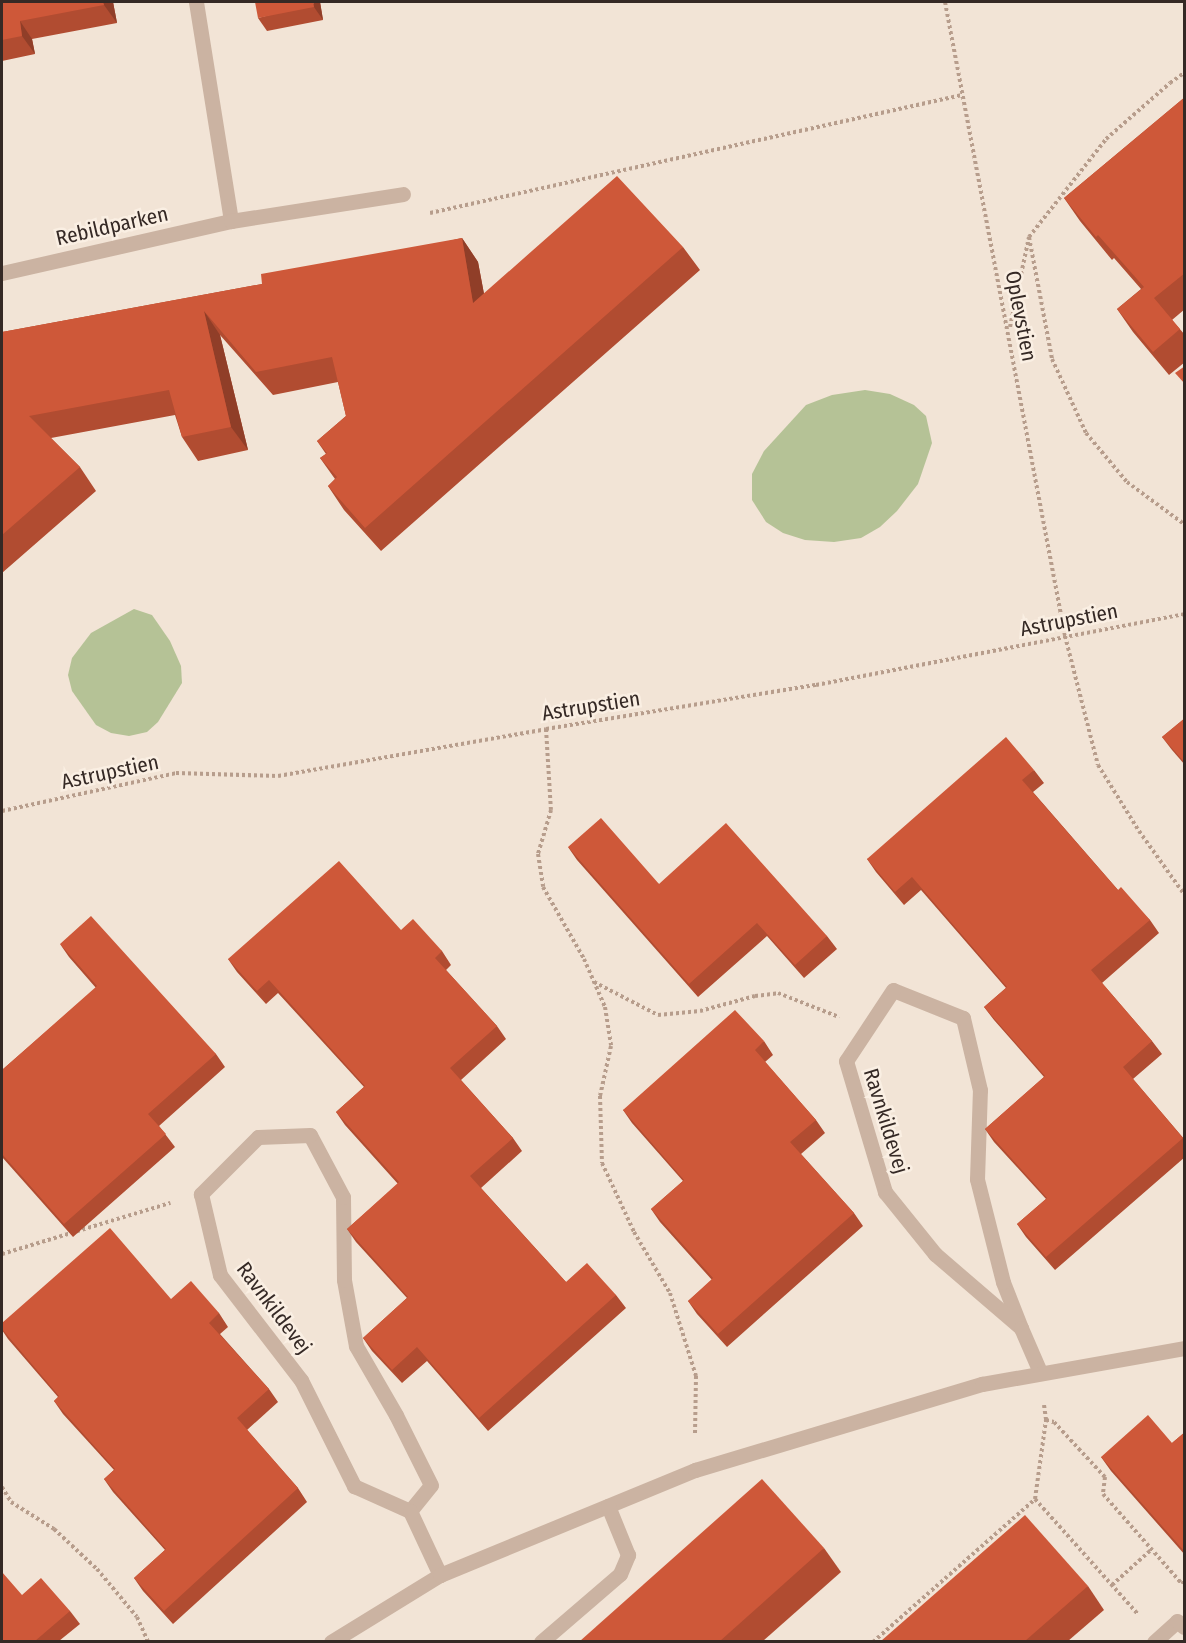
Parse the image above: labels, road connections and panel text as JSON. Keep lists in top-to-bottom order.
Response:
{
  "streets": {
    "street": ["Rebildparken", "Ravnkildevej"],
    "path": ["Oplevstien", "Astrupstien"]
  },
  "crossings": [
    ["Oplevstien", "Astrupstien"]
  ]
}
